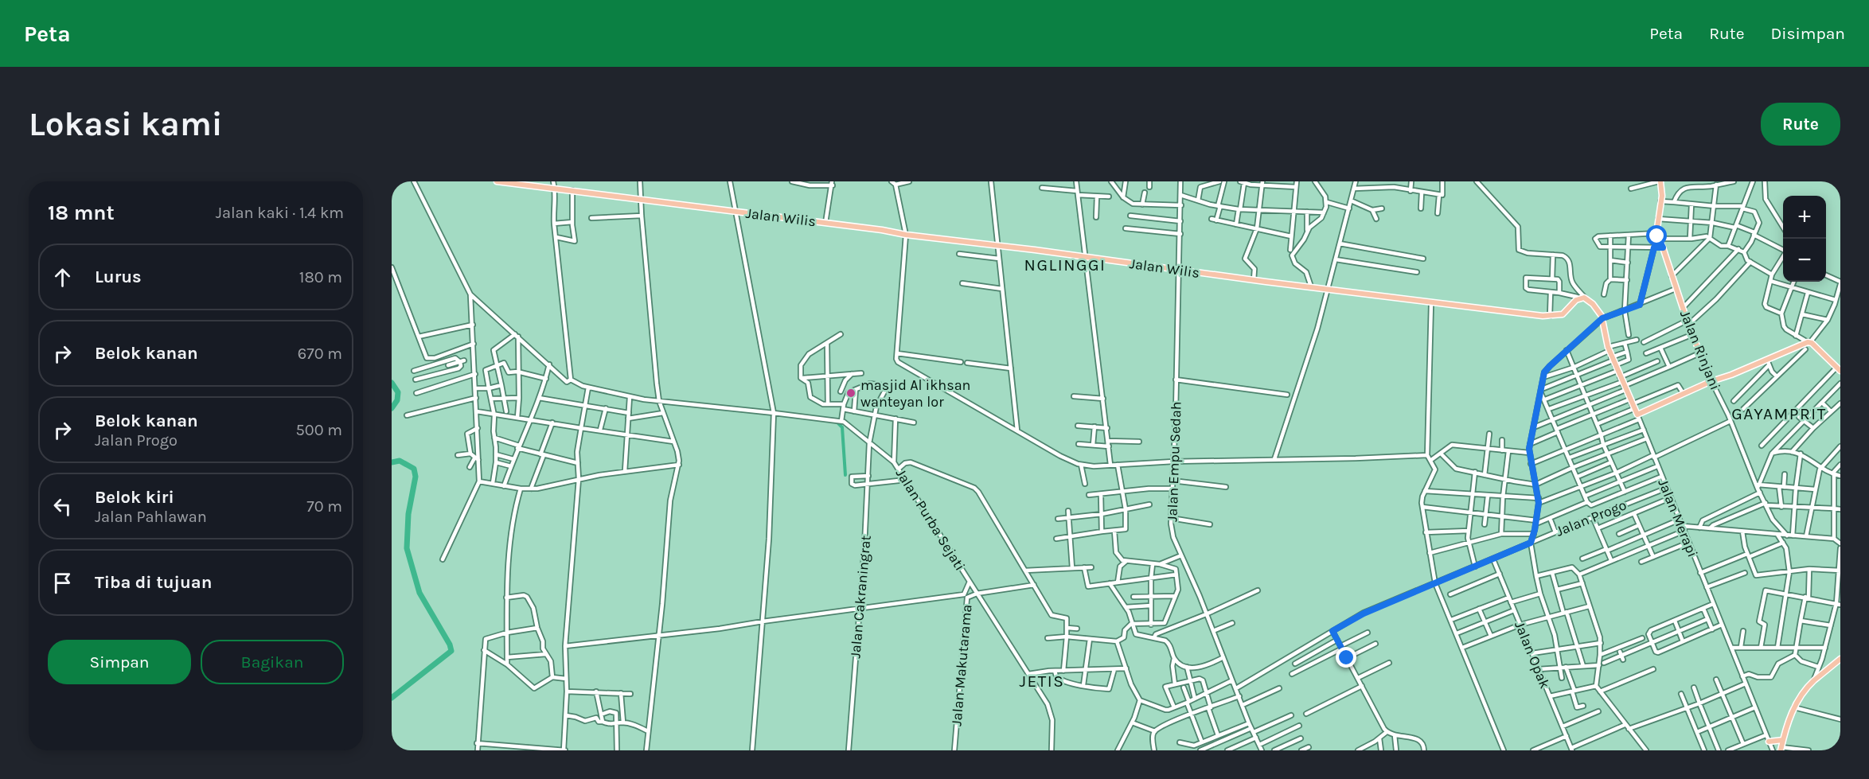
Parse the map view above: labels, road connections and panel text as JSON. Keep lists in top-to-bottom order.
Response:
{
  "streets": {
    "main road": ["Jalan Wilis", "Jalan Rinjani", "Jalan Merapi"],
    "street": [
      "Jalan Empu Sedah",
      "Jalan Progo",
      "Jalan Purba Sejati",
      "Jalan Cakraningrat",
      "Jalan Opak",
      "Jalan Makutarama"
    ]
  },
  "crossings": [
    ["Jalan Wilis", "Jalan Empu Sedah"],
    ["Jalan Empu Sedah", "Jalan Progo"],
    ["Jalan Progo", "Jalan Merapi"],
    ["Jalan Progo", "Jalan Opak"],
    ["Jalan Purba Sejati", "Jalan Cakraningrat"],
    ["Jalan Purba Sejati", "Jalan Makutarama"]
  ],
  "districts": ["NGLINGGI", "GAYAMPRIT", "JETIS"],
  "places": ["masjid Al ikhsan wanteyan lor"],
  "page": {
    "header": "Peta",
    "nav": ["Peta", "Rute", "Disimpan"],
    "buttons": [
      "Rute",
      ["Simpan", "Bagikan"]
    ],
    "title": "Lokasi kami",
    "heading": ["18 mnt", "Jalan kaki · 1.4 km"],
    "map_buttons": ["+", "−"],
    "list": [
      ["Lurus", "180 m"],
      ["Belok kanan", "670 m"],
      ["Belok kanan", "Jalan Progo", "500 m"],
      ["Belok kiri", "Jalan Pahlawan", "70 m"],
      "Tiba di tujuan"
    ]
  }
}
